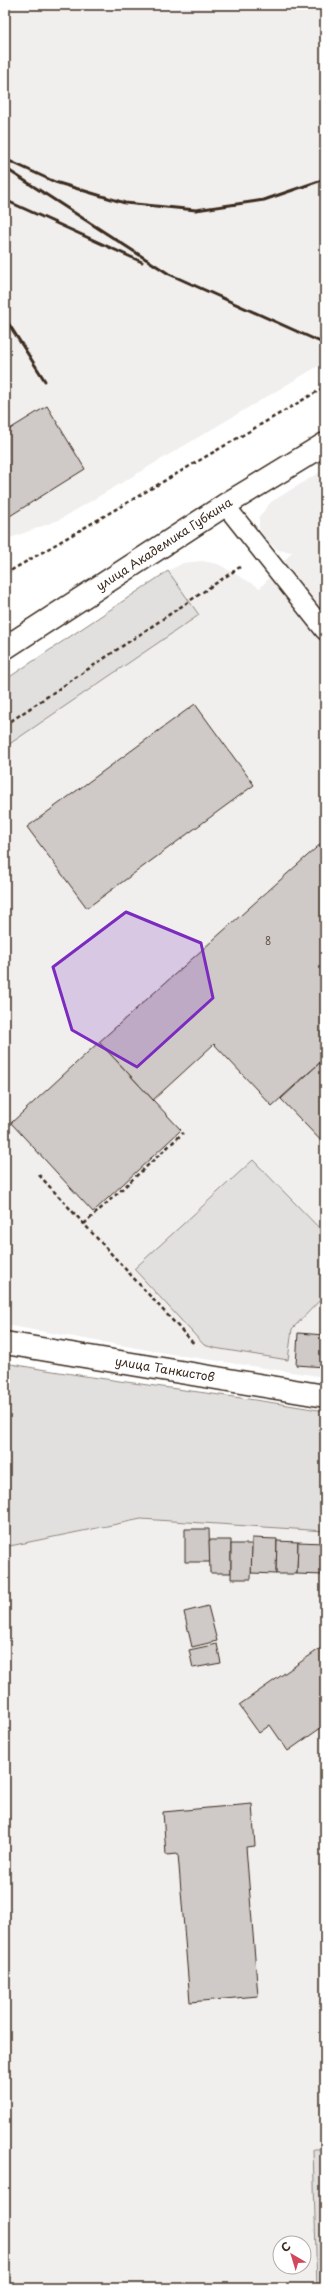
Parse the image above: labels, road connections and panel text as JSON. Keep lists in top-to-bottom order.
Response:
{
  "streets": {
    "street": ["улица Академика Губкина", "улица Танкистов"]
  },
  "house_numbers": ["8"],
  "north": "top left"
}
